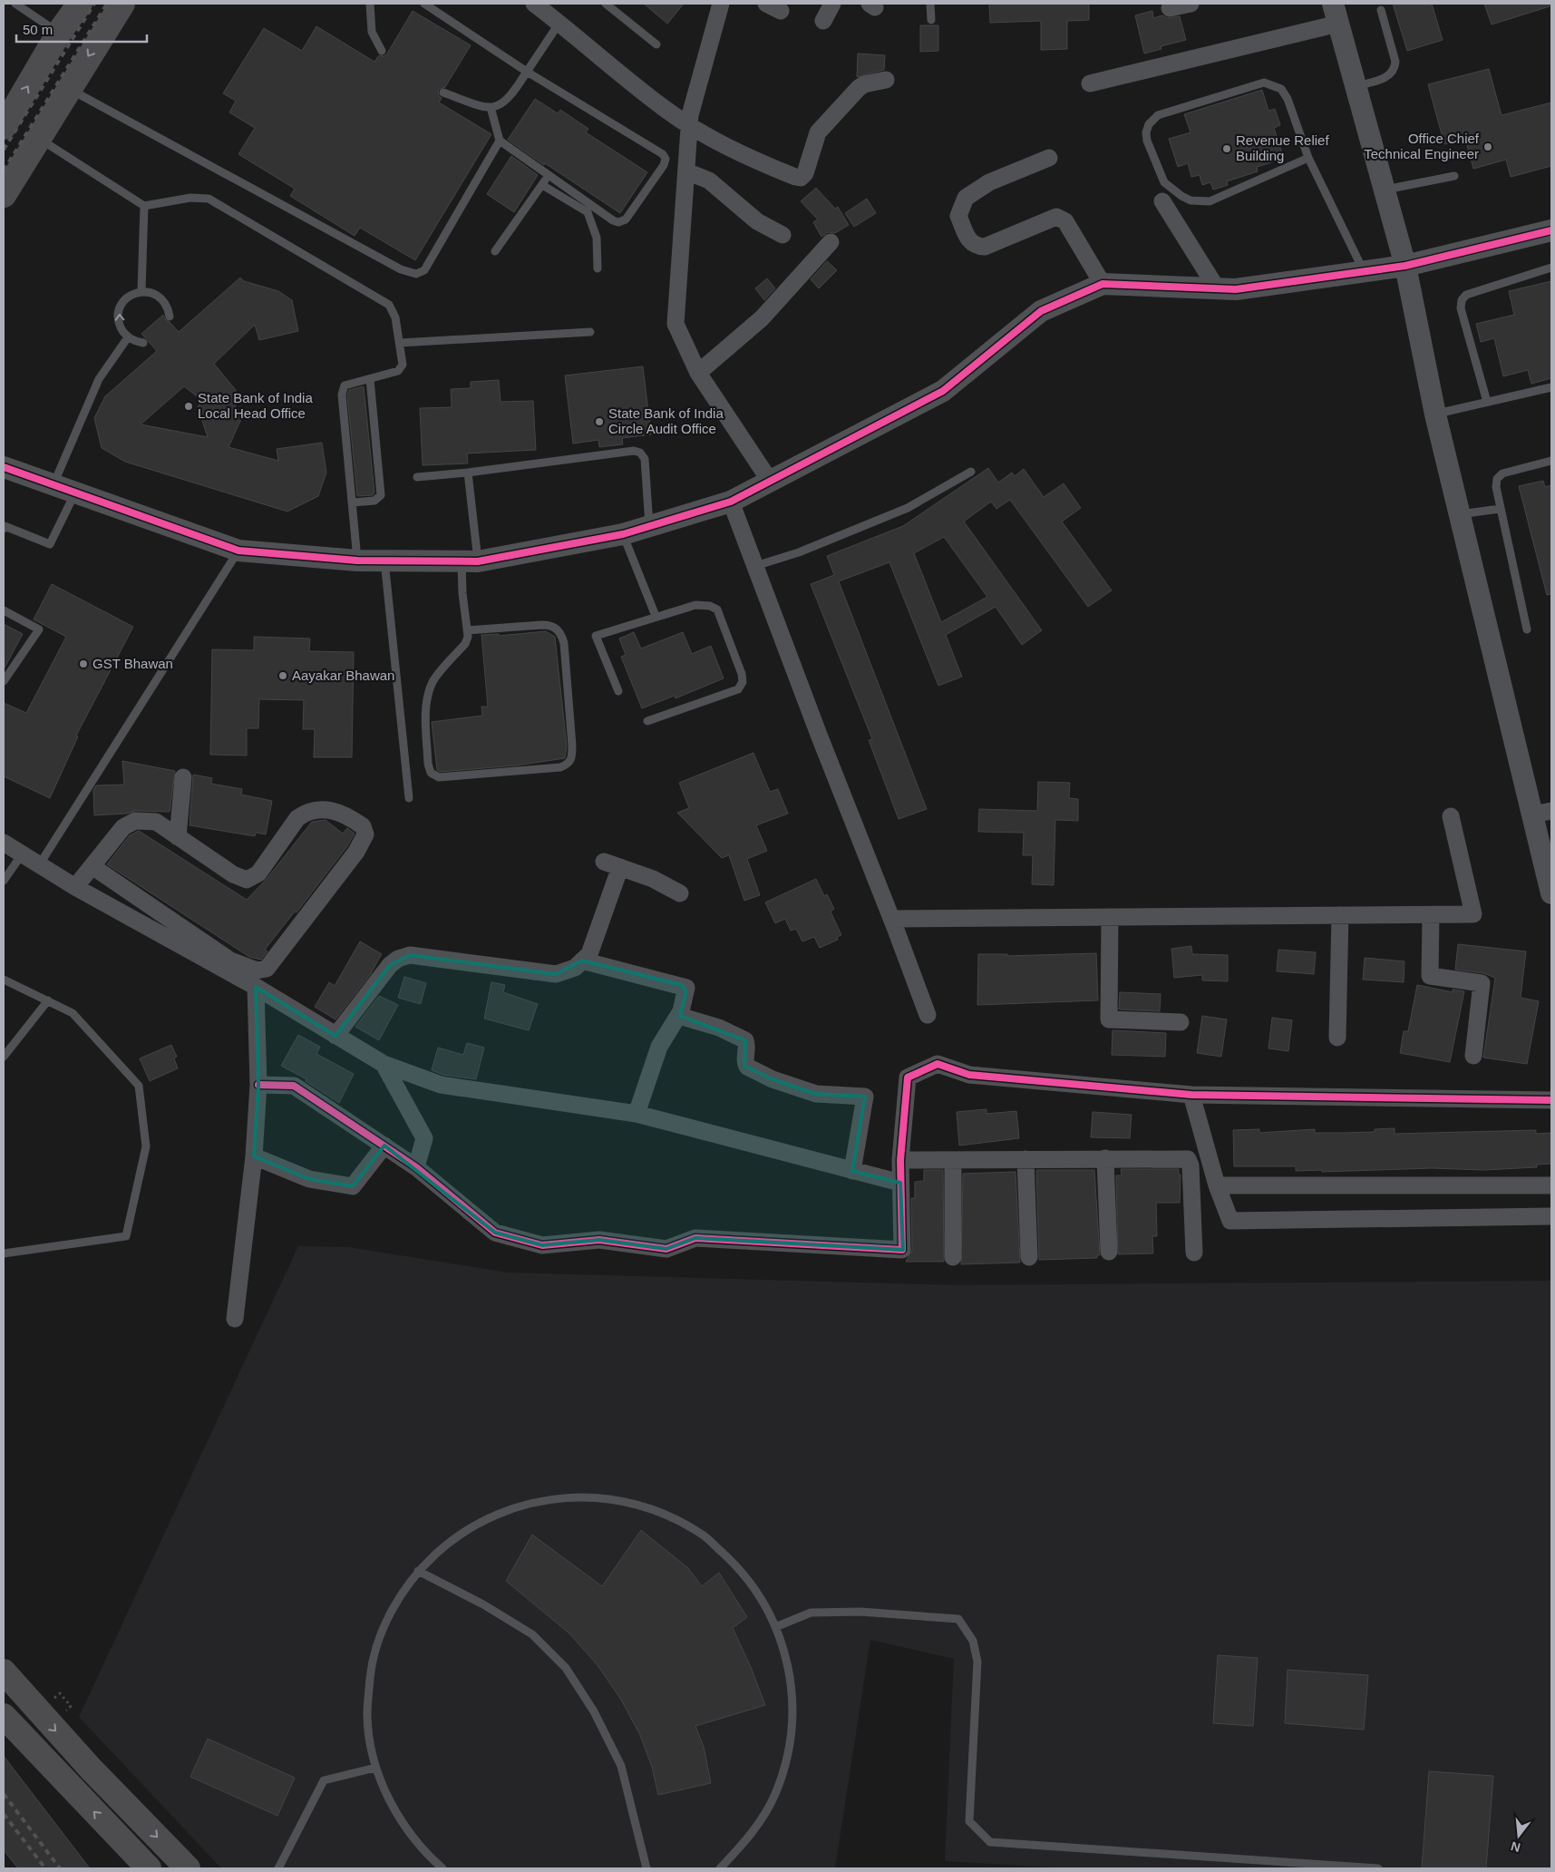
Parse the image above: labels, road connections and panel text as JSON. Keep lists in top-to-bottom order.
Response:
{
  "places": [
    "Office Chief Technical Engineer",
    "Revenue Relief Building",
    "State Bank of India Local Head Office",
    "State Bank of India Circle Audit Office",
    "GST Bhawan",
    "Aayakar Bhawan"
  ],
  "scale_bar": "50 m",
  "north": "bottom"
}
